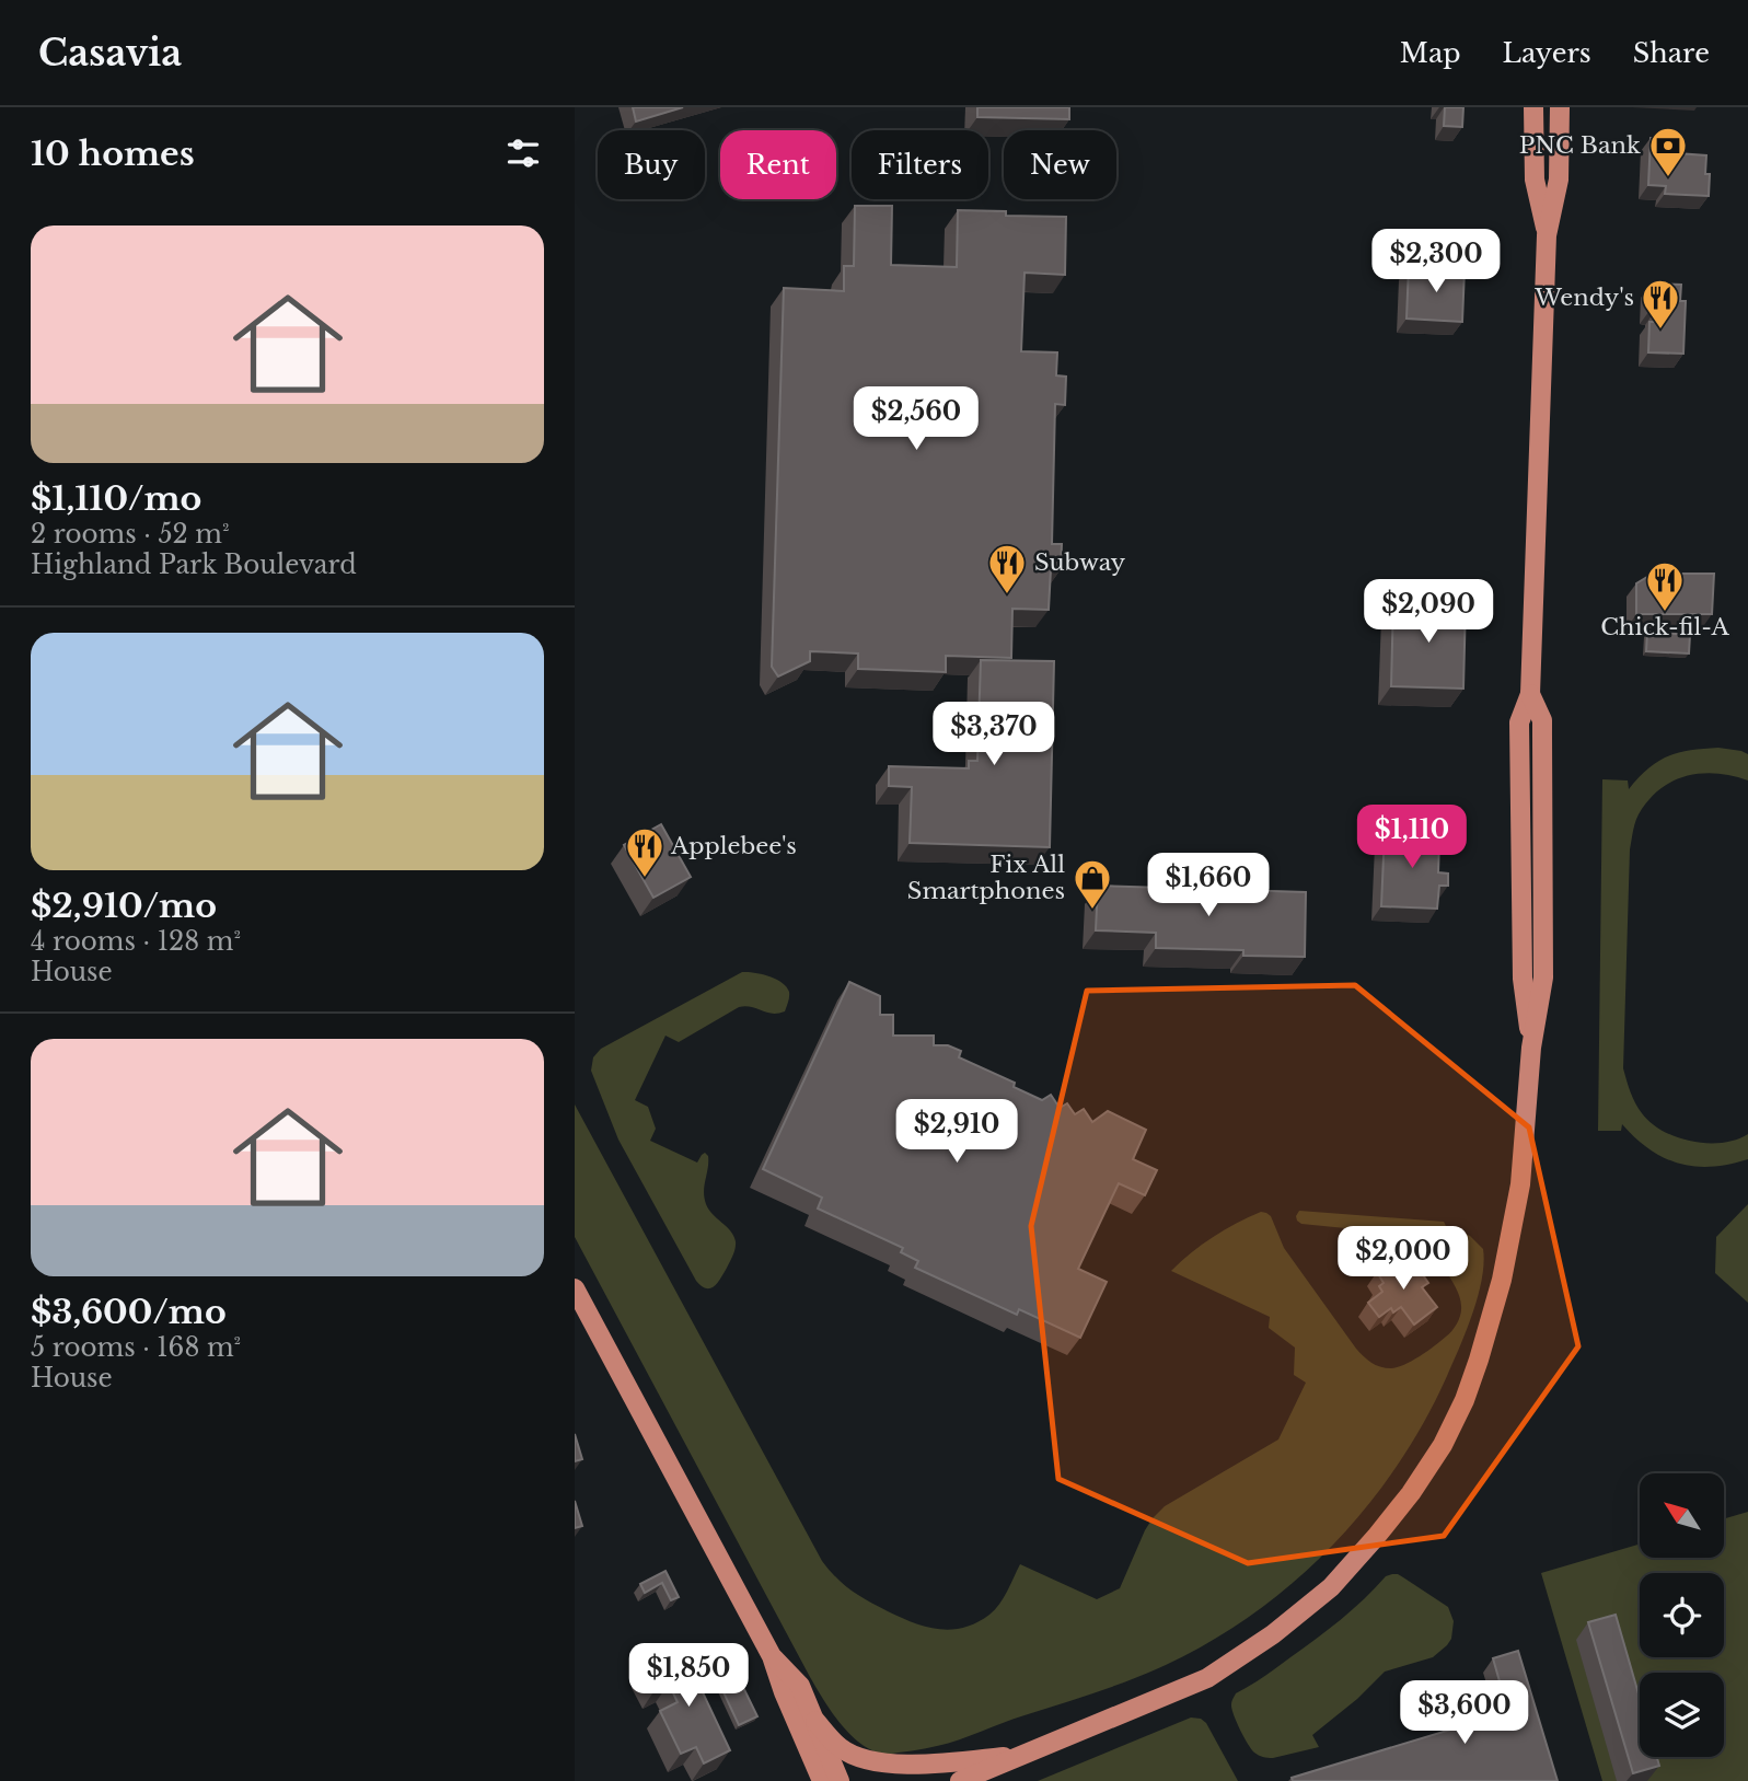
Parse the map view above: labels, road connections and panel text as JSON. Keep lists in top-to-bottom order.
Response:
{
  "places": {
    "bank": ["PNC Bank"],
    "restaurant": [
      "Wendy's",
      "Subway",
      "Chick-fil-A",
      "Applebee's"
    ],
    "shop": ["Fix All Smartphones"]
  },
  "north": "top left",
  "page": {
    "header": "Casavia",
    "nav": ["Map", "Layers", "Share"],
    "heading": "10 homes",
    "chip": [
      "Buy",
      "Rent",
      "Filters",
      "New"
    ],
    "list": [
      {
        "name": "$1,110/mo",
        "note": "2 rooms · 52 m² · Highland Park Boulevard"
      },
      {
        "name": "$2,910/mo",
        "note": "4 rooms · 128 m² · House"
      },
      {
        "name": "$3,600/mo",
        "note": "5 rooms · 168 m² · House"
      }
    ],
    "price": [
      "$2,300",
      "$2,560",
      "$2,090",
      "$3,370",
      "$1,110",
      "$1,660",
      "$2,910",
      "$2,000",
      "$1,850",
      "$3,600"
    ]
  }
}
